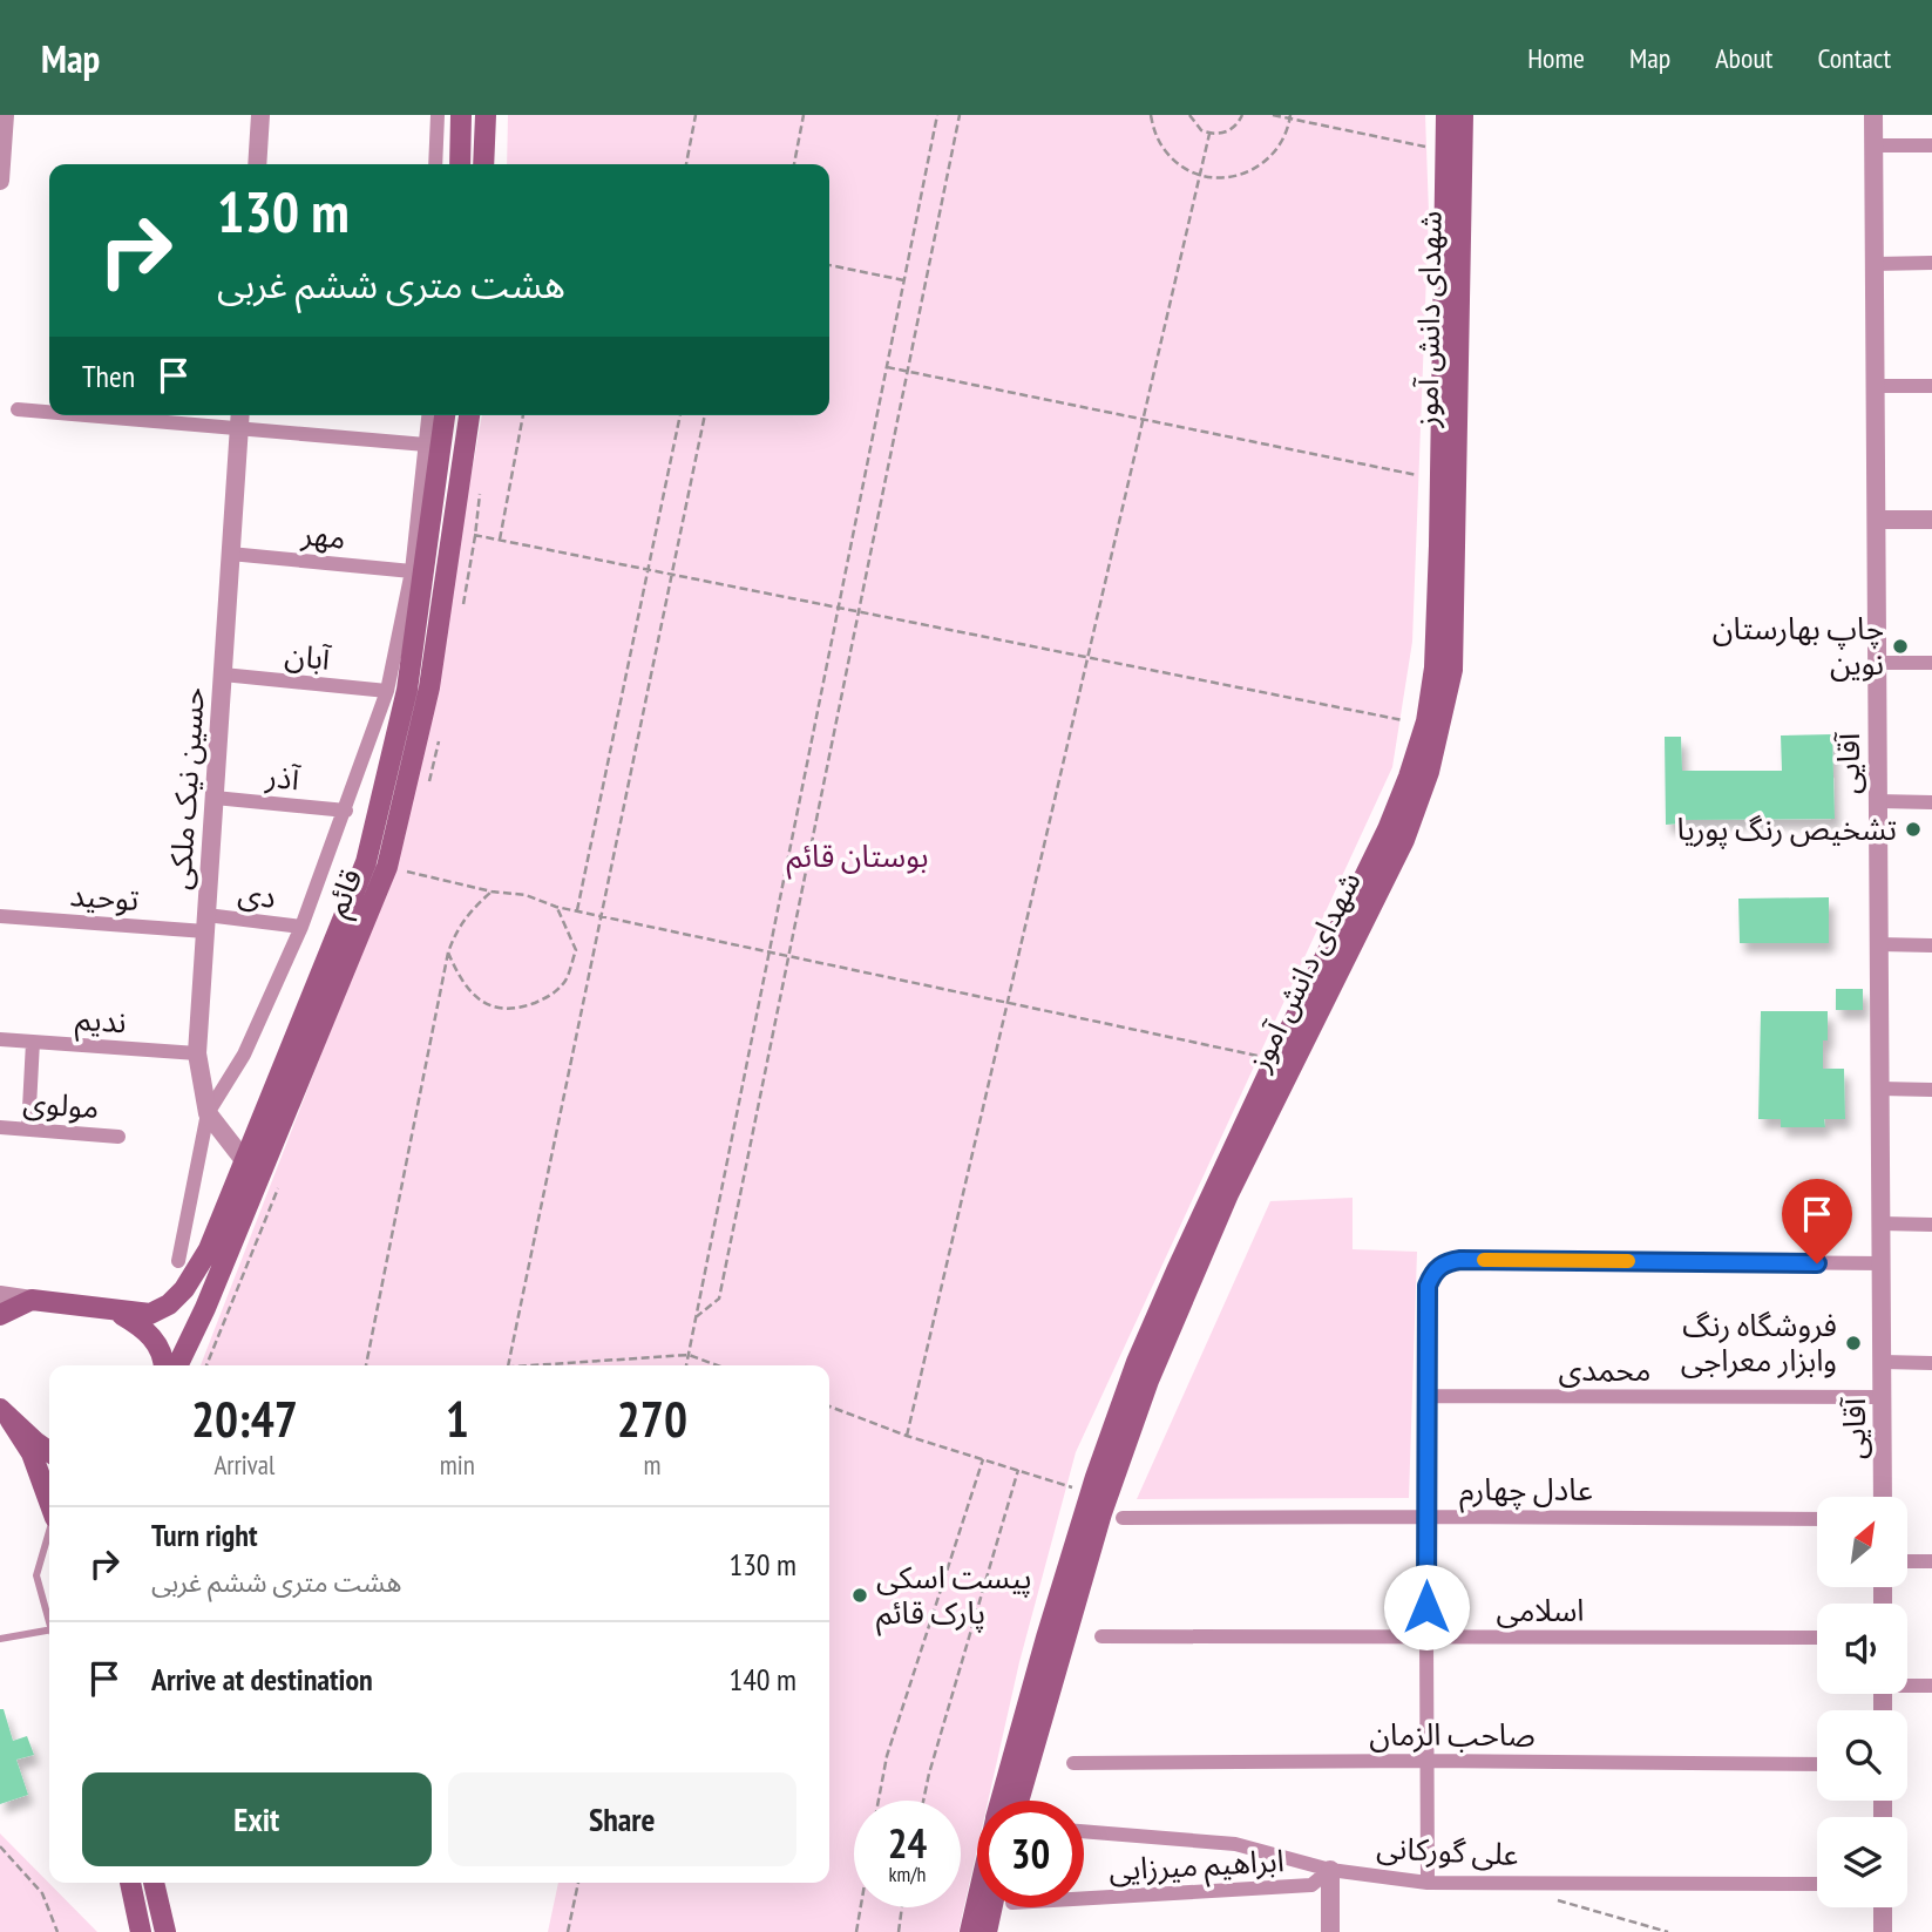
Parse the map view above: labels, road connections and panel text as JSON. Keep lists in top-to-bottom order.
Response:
{
  "streets": {
    "main road": ["شهدای دانش آموز", "قائم"],
    "street": [
      "مهر",
      "آبان",
      "آقایی",
      "آذر",
      "حسین نیک ملکی",
      "دی",
      "توحید",
      "ندیم",
      "مولوی",
      "محمدی",
      "عادل چهارم",
      "اسلامی",
      "صاحب الزمان",
      "علی گورکانی",
      "ابراهیم میرزایی"
    ]
  },
  "crossings": [
    ["مهر", "حسین نیک ملکی"],
    ["آبان", "حسین نیک ملکی"],
    ["آقایی", "محمدی"],
    ["آذر", "حسین نیک ملکی"],
    ["حسین نیک ملکی", "قائم"],
    ["حسین نیک ملکی", "دی"],
    ["حسین نیک ملکی", "توحید"],
    ["حسین نیک ملکی", "ندیم"],
    ["دی", "توحید"],
    ["علی گورکانی", "ابراهیم میرزایی"]
  ],
  "parks": ["بوستان قائم"],
  "places": [
    "چاپ بهارستان نوين",
    "تشخیص رنگ پوریا",
    "فروشگاه رنگ وابزار معراجی",
    "پیست اسکی پارک قائم"
  ],
  "north": "top right",
  "page": {
    "header": "Map",
    "nav": [
      "Home",
      "Map",
      "About",
      "Contact"
    ],
    "turn": ["130 m", "هشت متری ششم غربی"],
    "then": "Then",
    "eta": [
      "20:47",
      "Arrival",
      "1",
      "min",
      "270",
      "m"
    ],
    "list": [
      {
        "name": "Turn right",
        "note": "هشت متری ششم غربی",
        "value": "130 m"
      },
      {
        "name": "Arrive at destination",
        "value": "140 m"
      }
    ],
    "buttons": ["Exit", "Share"],
    "speed": "24 km/h",
    "limit": "30"
  }
}
